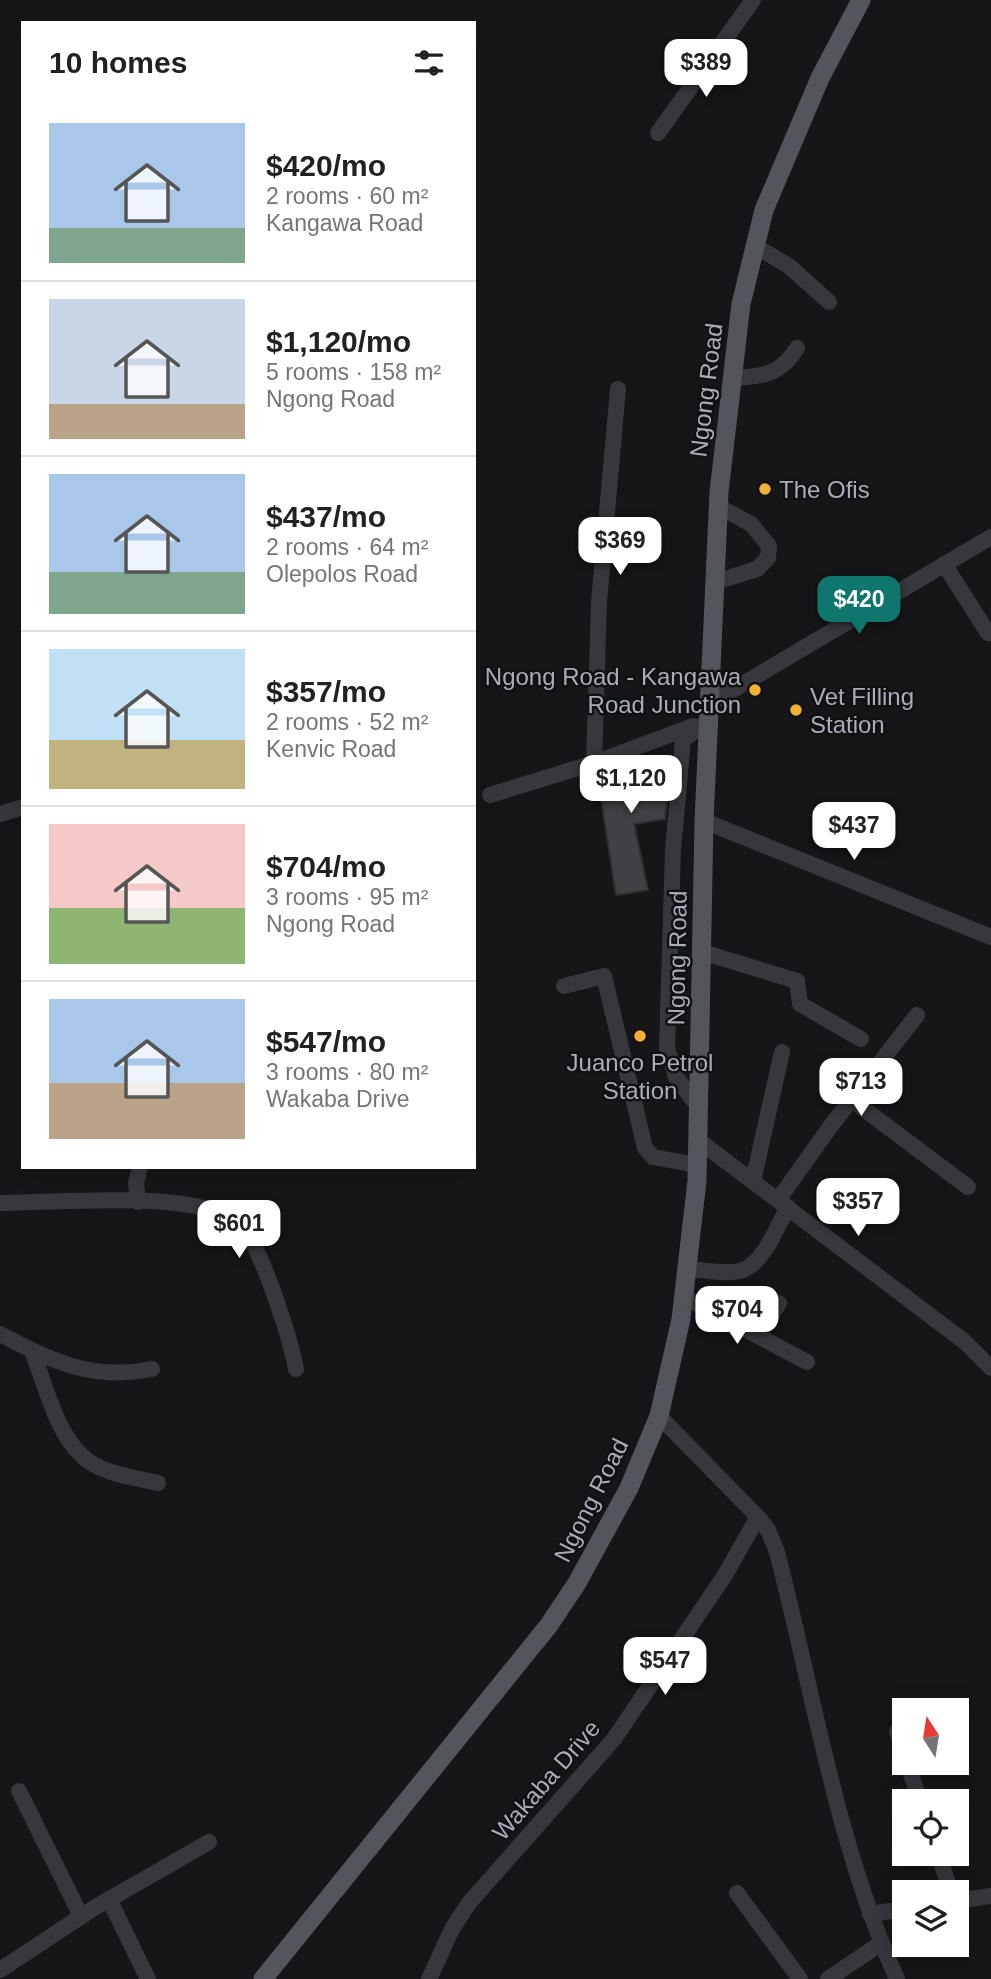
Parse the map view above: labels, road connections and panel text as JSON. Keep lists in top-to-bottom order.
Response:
{
  "streets": {
    "main road": ["Ngong Road"],
    "street": ["Wakaba Drive"]
  },
  "places": [
    "The Ofis",
    "Ngong Road - Kangawa Road Junction",
    "Vet Filling Station",
    "Juanco Petrol Station"
  ],
  "north": "top",
  "page": {
    "heading": "10 homes",
    "price": [
      "$389",
      "$369",
      "$420",
      "$1,120",
      "$437",
      "$713",
      "$357",
      "$601",
      "$704",
      "$547"
    ],
    "list": [
      {
        "name": "$420/mo",
        "note": "2 rooms · 60 m² · Kangawa Road"
      },
      {
        "name": "$1,120/mo",
        "note": "5 rooms · 158 m² · Ngong Road"
      },
      {
        "name": "$437/mo",
        "note": "2 rooms · 64 m² · Olepolos Road"
      },
      {
        "name": "$357/mo",
        "note": "2 rooms · 52 m² · Kenvic Road"
      },
      {
        "name": "$704/mo",
        "note": "3 rooms · 95 m² · Ngong Road"
      },
      {
        "name": "$547/mo",
        "note": "3 rooms · 80 m² · Wakaba Drive"
      }
    ]
  }
}
